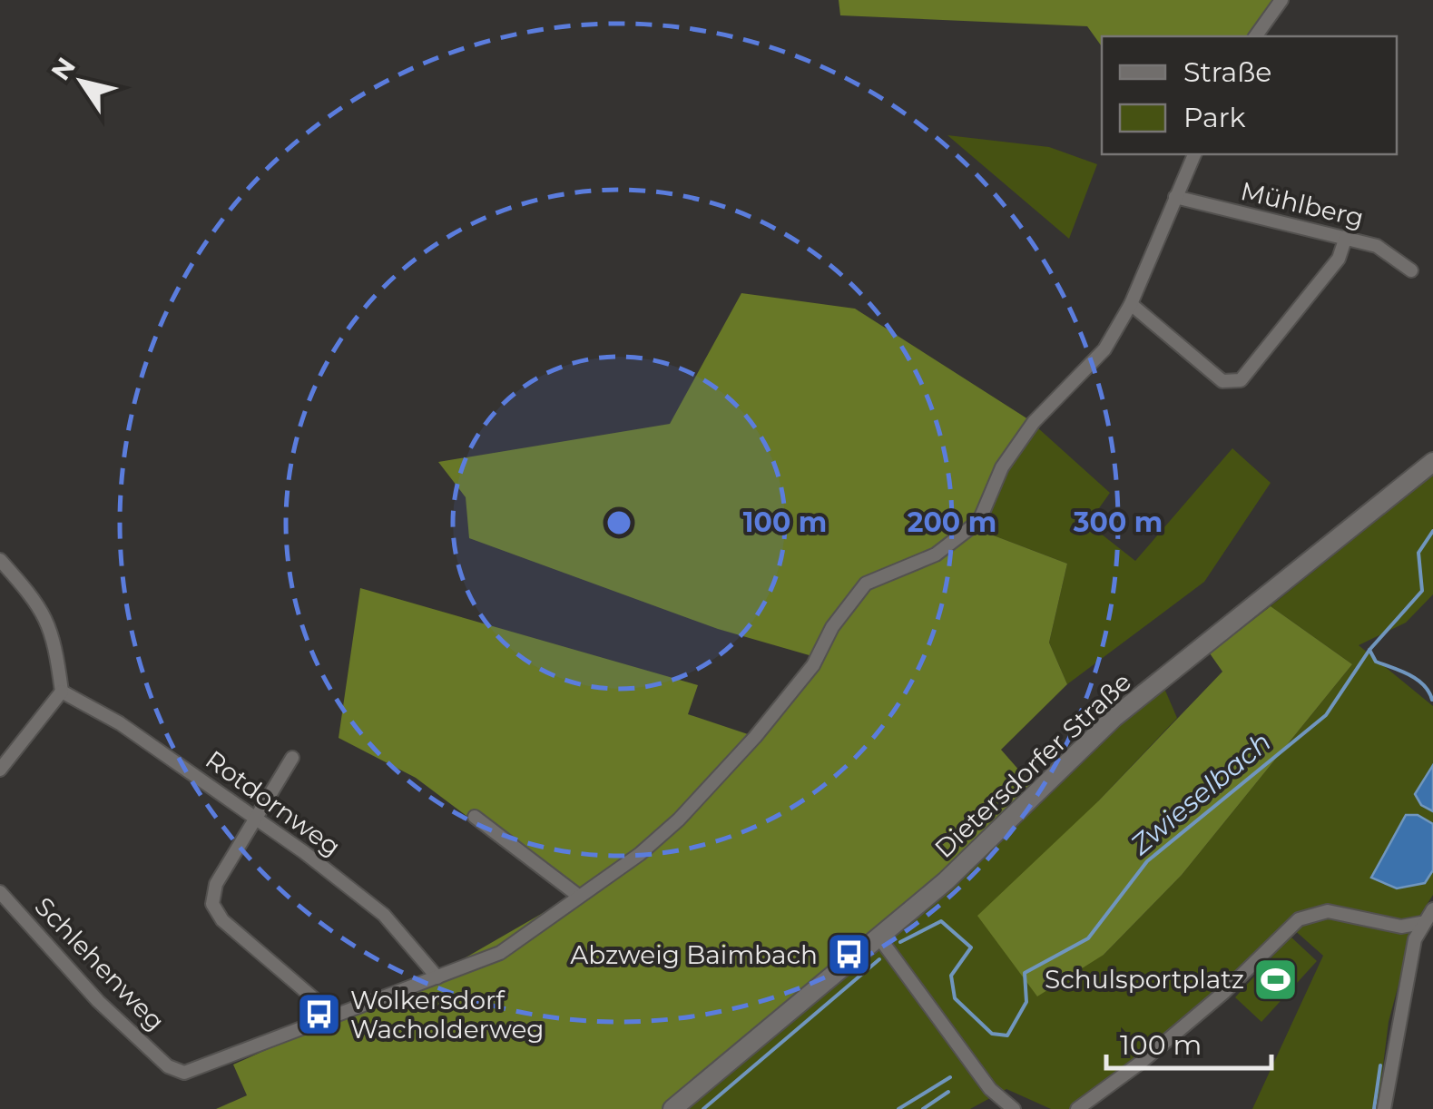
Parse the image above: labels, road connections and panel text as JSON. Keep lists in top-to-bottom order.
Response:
{
  "streets": {
    "street": [
      "Mühlberg",
      "Dietersdorfer Straße",
      "Rotdornweg",
      "Schlehenweg"
    ]
  },
  "water": ["Zwieselbach"],
  "places": {
    "bus stop": ["Abzweig Baimbach", "Wolkersdorf Wacholderweg"],
    "sports": ["Schulsportplatz"]
  },
  "legend": ["Straße", "Park"],
  "scale_bar": "100 m",
  "north": "top left",
  "rings": ["100 m", "200 m", "300 m"]
}
